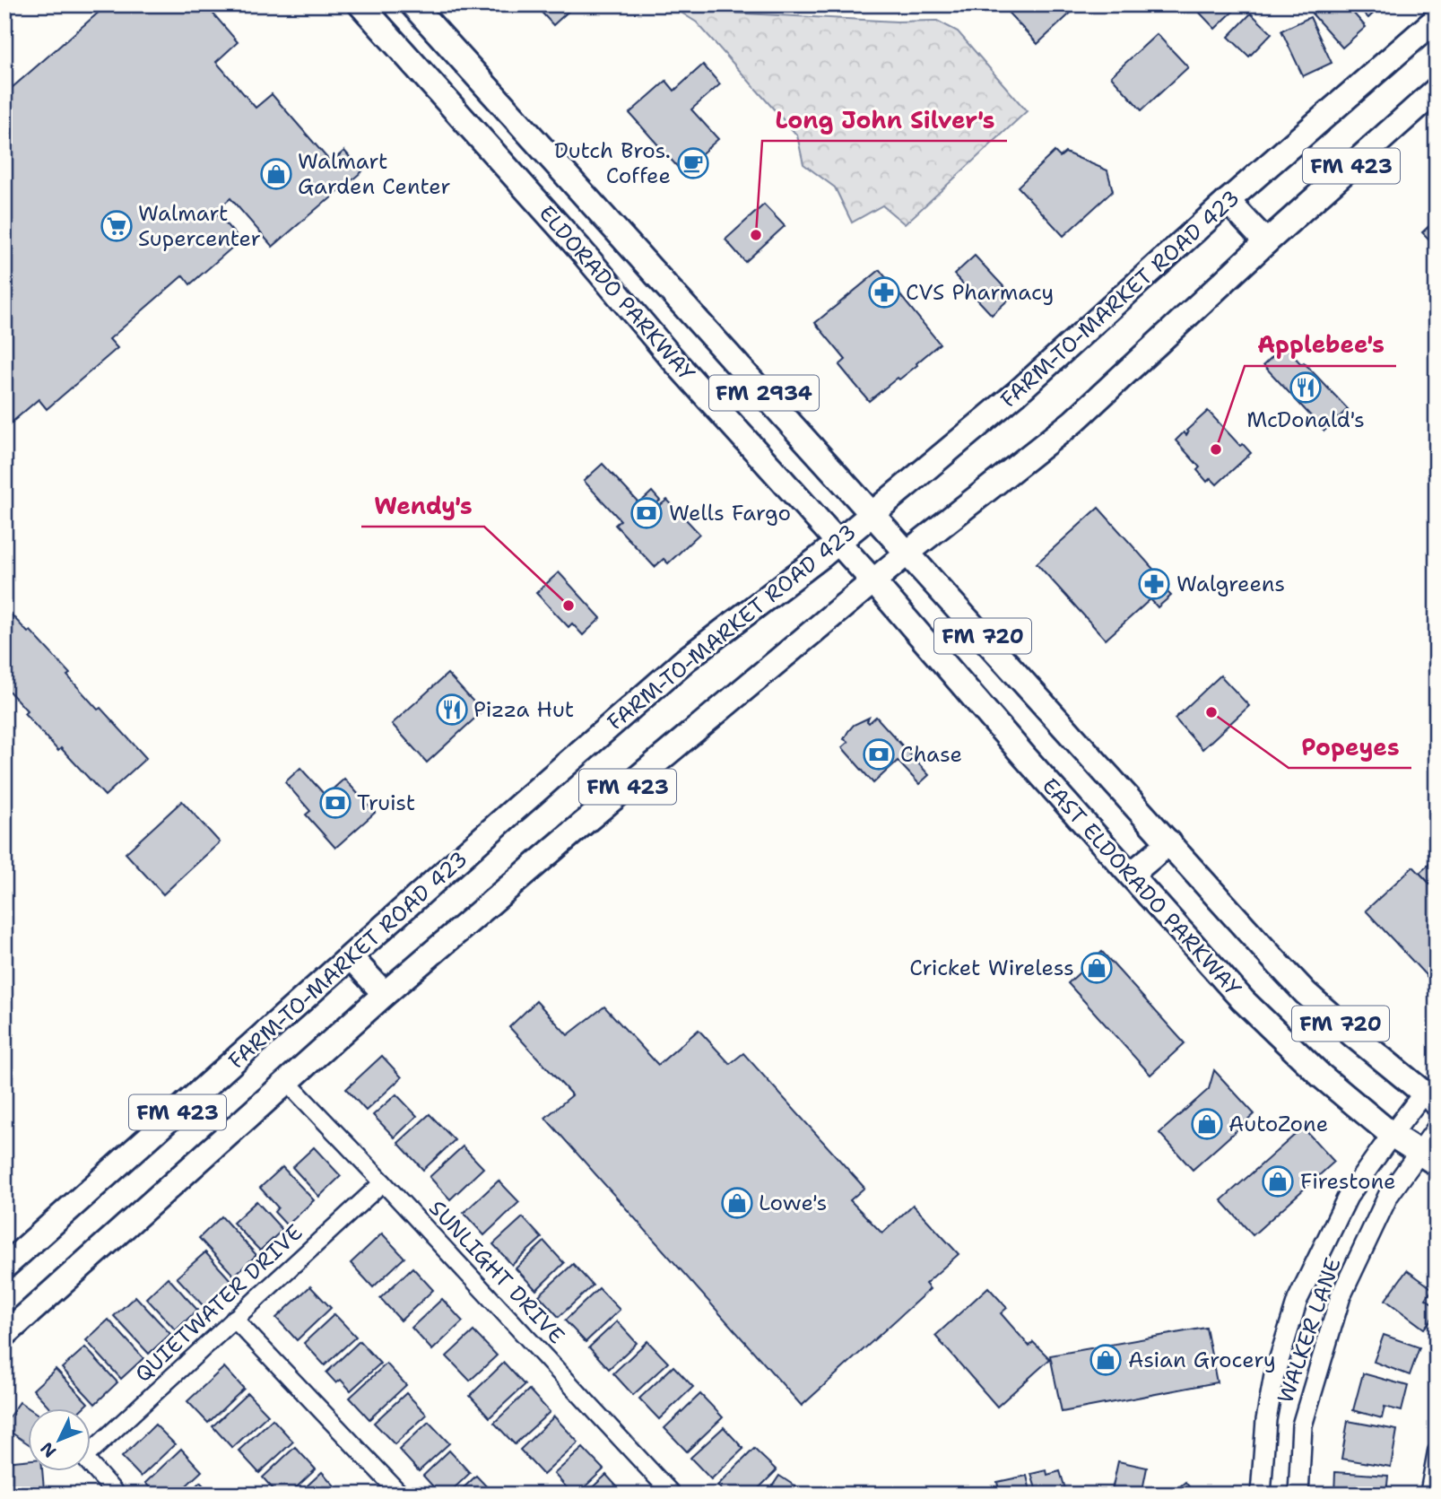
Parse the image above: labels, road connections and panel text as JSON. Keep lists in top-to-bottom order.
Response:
{
  "streets": {
    "main road": [
      "FM 423",
      "ELDORADO PARKWAY",
      "FARM-TO-MARKET ROAD 423",
      "FM 2934",
      "FM 720",
      "EAST ELDORADO PARKWAY"
    ],
    "street": ["SUNLIGHT DRIVE", "QUIETWATER DRIVE", "WALKER LANE"]
  },
  "crossings": [
    ["FM 423", "ELDORADO PARKWAY"],
    ["FM 423", "FM 720"],
    ["FM 423", "EAST ELDORADO PARKWAY"],
    ["FM 423", "SUNLIGHT DRIVE"],
    ["ELDORADO PARKWAY", "FARM-TO-MARKET ROAD 423"],
    ["ELDORADO PARKWAY", "FM 720"],
    ["ELDORADO PARKWAY", "EAST ELDORADO PARKWAY"],
    ["FM 720", "WALKER LANE"],
    ["EAST ELDORADO PARKWAY", "WALKER LANE"],
    ["SUNLIGHT DRIVE", "QUIETWATER DRIVE"]
  ],
  "places": {
    "cafe": ["Dutch Bros. Coffee"],
    "shop": [
      "Walmart Garden Center",
      "Cricket Wireless",
      "AutoZone",
      "Firestone",
      "Lowe's",
      "Asian Grocery"
    ],
    "supermarket": ["Walmart Supercenter"],
    "other": [
      "Long John Silver's",
      "Applebee's",
      "Wendy's",
      "Popeyes"
    ],
    "pharmacy": ["CVS Pharmacy", "Walgreens"],
    "restaurant": ["McDonald's", "Pizza Hut"],
    "bank": ["Wells Fargo", "Chase", "Truist"]
  },
  "north": "bottom left"
}
